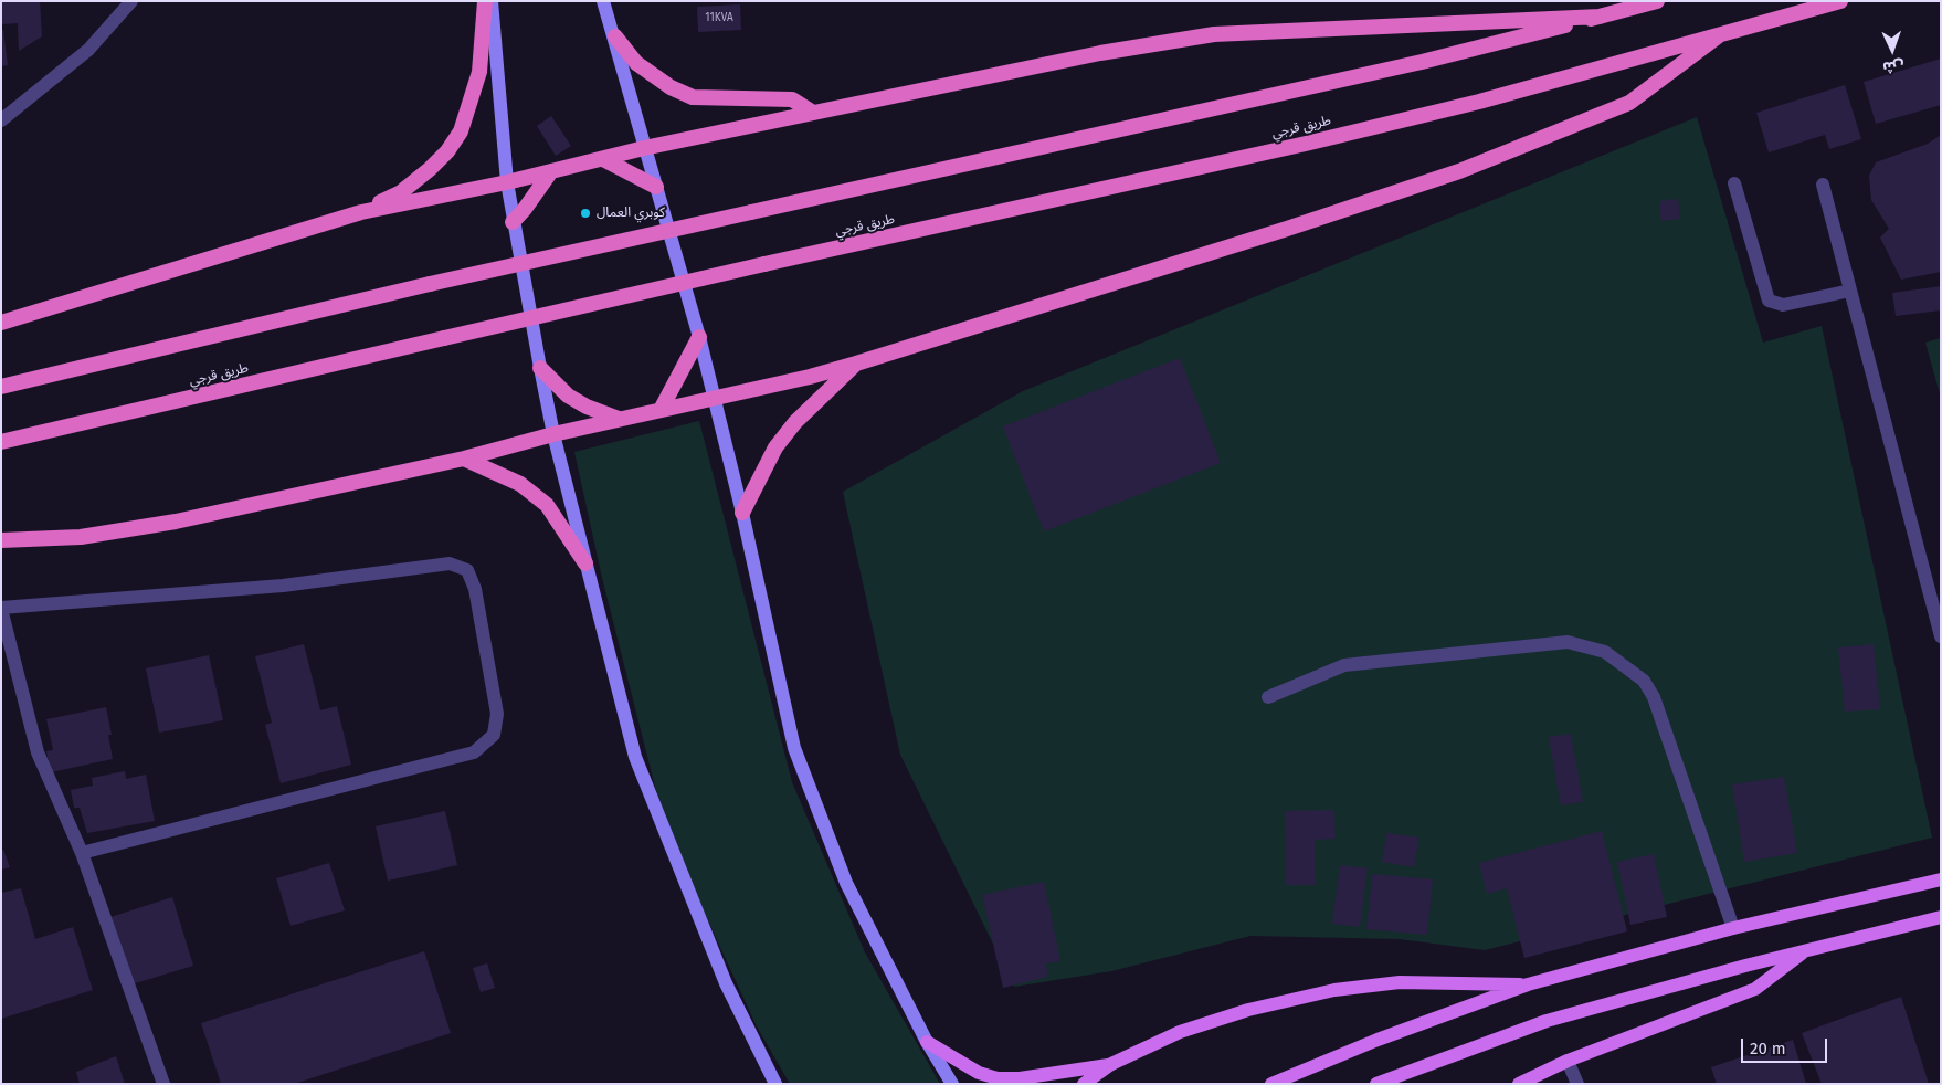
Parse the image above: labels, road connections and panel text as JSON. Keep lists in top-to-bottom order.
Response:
{
  "streets": {
    "highway": ["طريق قرجي"]
  },
  "places": ["كوبري العمال"],
  "house_numbers": ["11KVA"],
  "scale_bar": "20 m",
  "north": "bottom"
}
